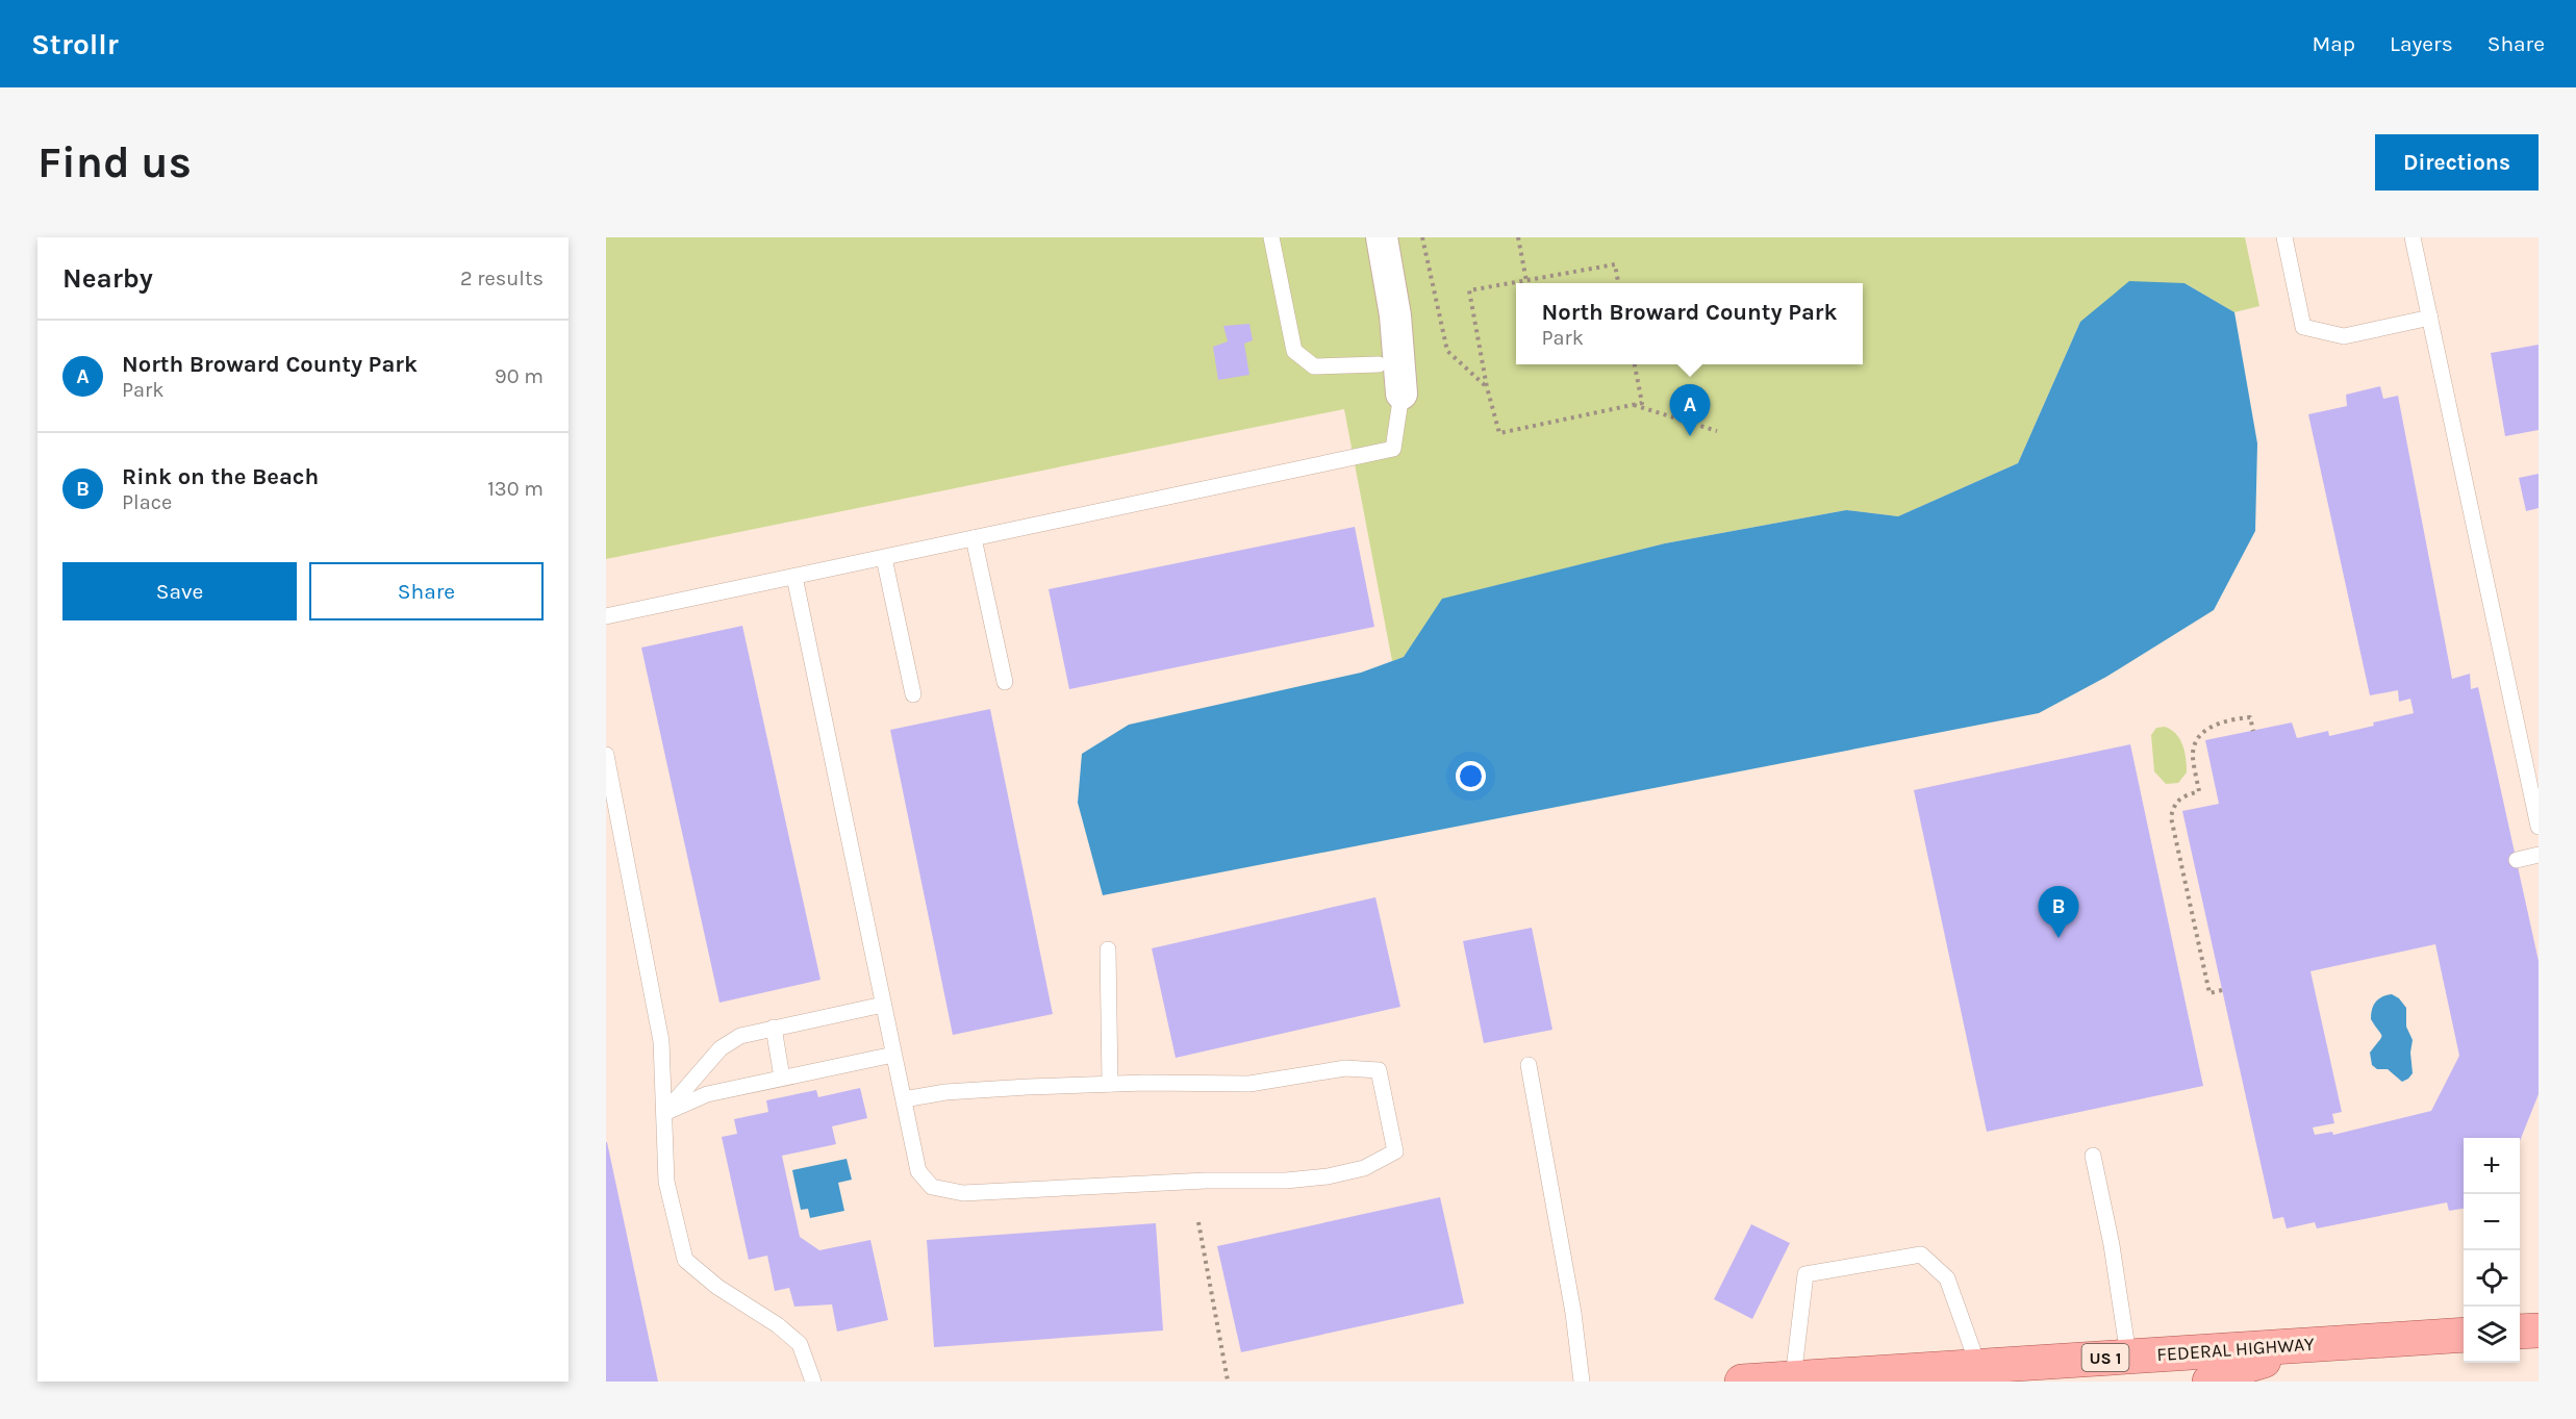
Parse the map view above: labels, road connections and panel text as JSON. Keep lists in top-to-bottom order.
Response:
{
  "streets": {
    "main road": ["FEDERAL HIGHWAY", "US 1"]
  },
  "page": {
    "header": "Strollr",
    "nav": ["Map", "Layers", "Share"],
    "buttons": [
      "Directions",
      ["Save", "Share"]
    ],
    "title": "Find us",
    "heading": ["Nearby", "2 results"],
    "popup": ["North Broward County Park", "Park"],
    "list": [
      {
        "mark": "A",
        "name": "North Broward County Park",
        "note": "Park",
        "value": "90 m"
      },
      {
        "mark": "B",
        "name": "Rink on the Beach",
        "note": "Place",
        "value": "130 m"
      }
    ],
    "pins": ["A", "B"],
    "map_buttons": ["+", "−"]
  }
}
